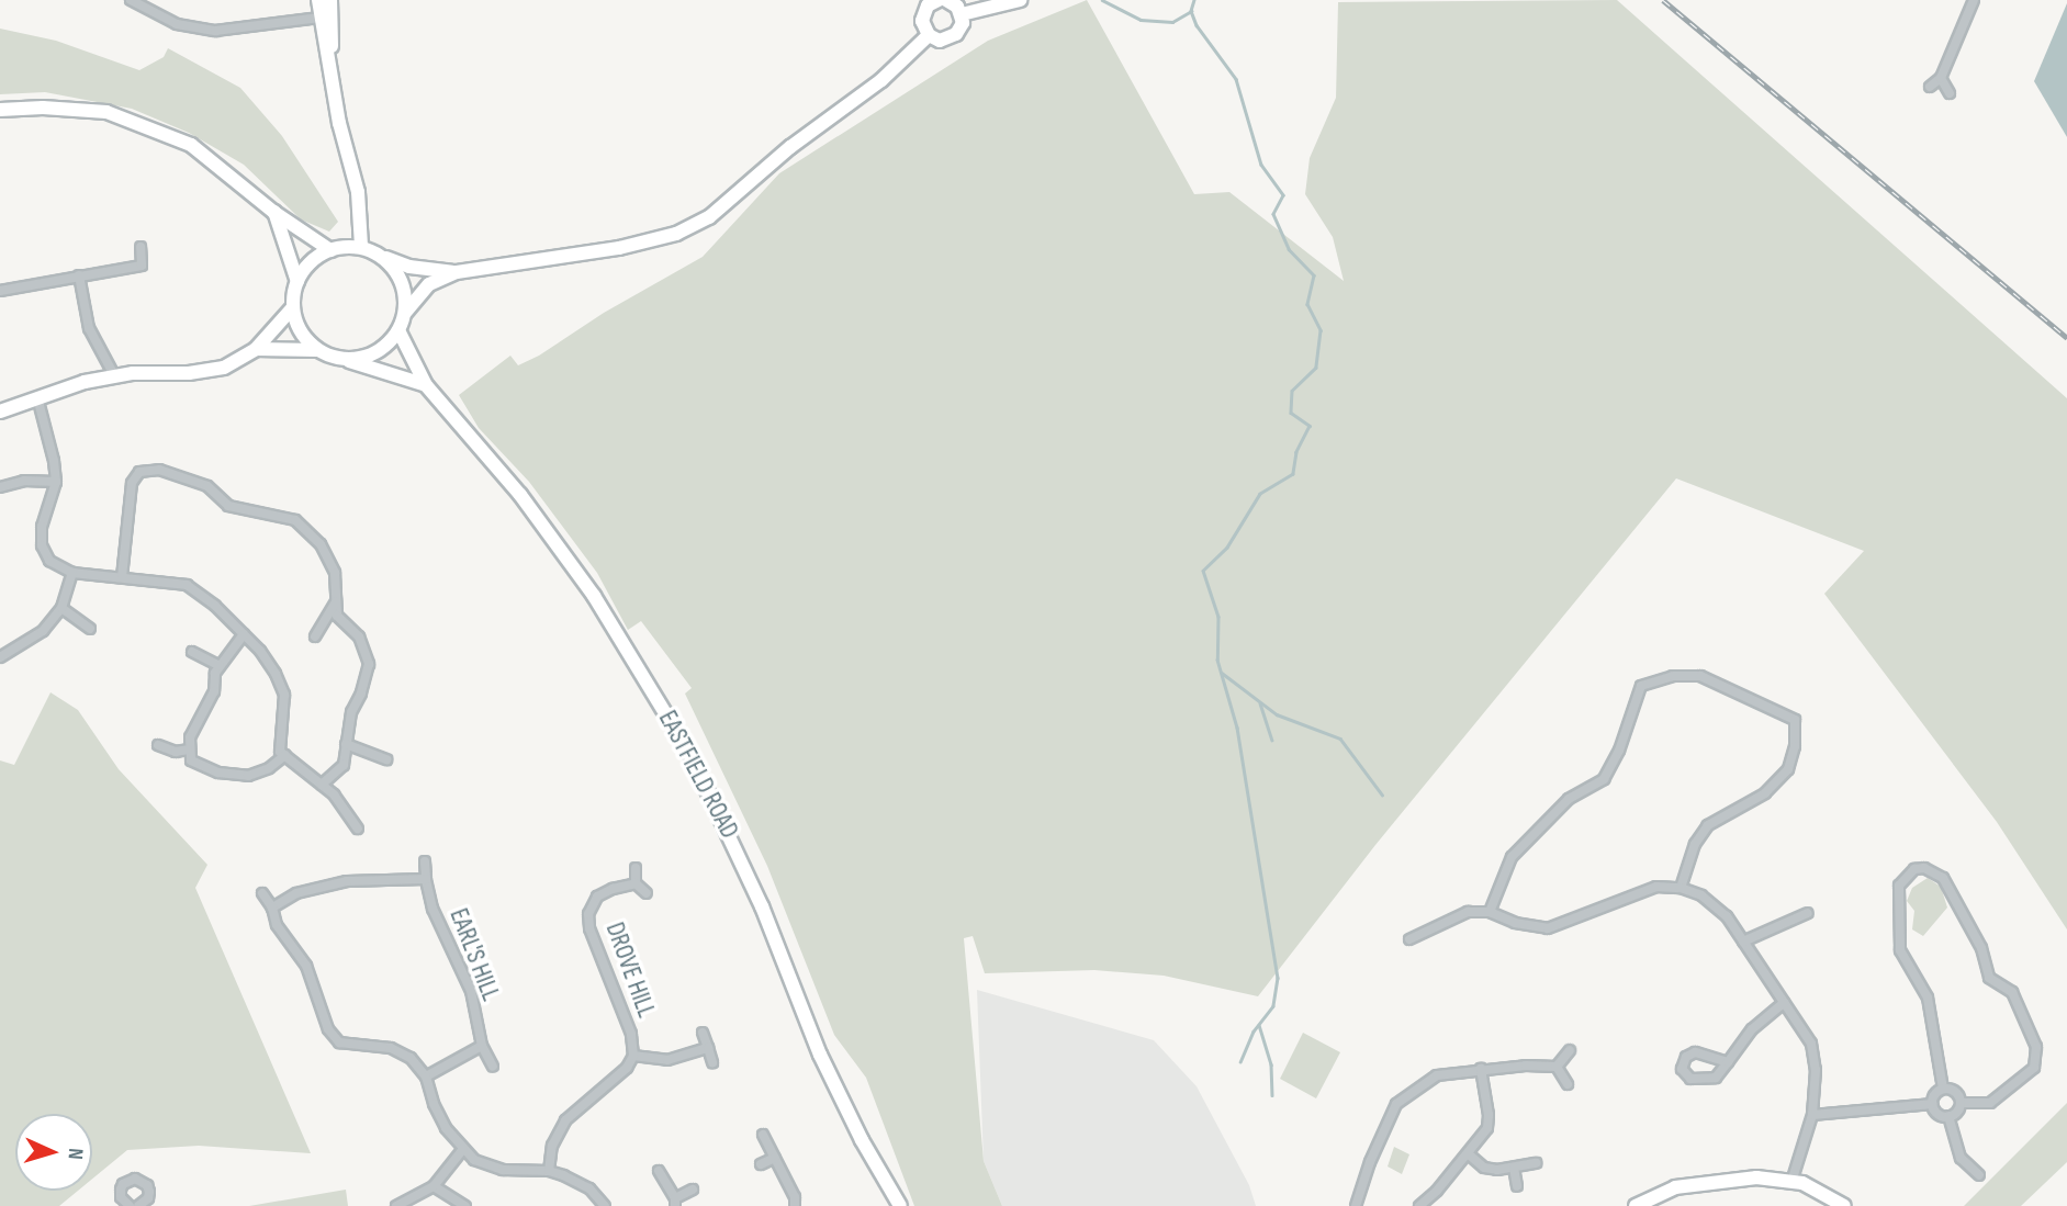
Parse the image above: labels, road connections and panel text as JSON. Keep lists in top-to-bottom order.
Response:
{
  "streets": {
    "street": ["EASTFIELD ROAD", "EARL'S HILL", "DROVE HILL"]
  },
  "north": "right"
}
